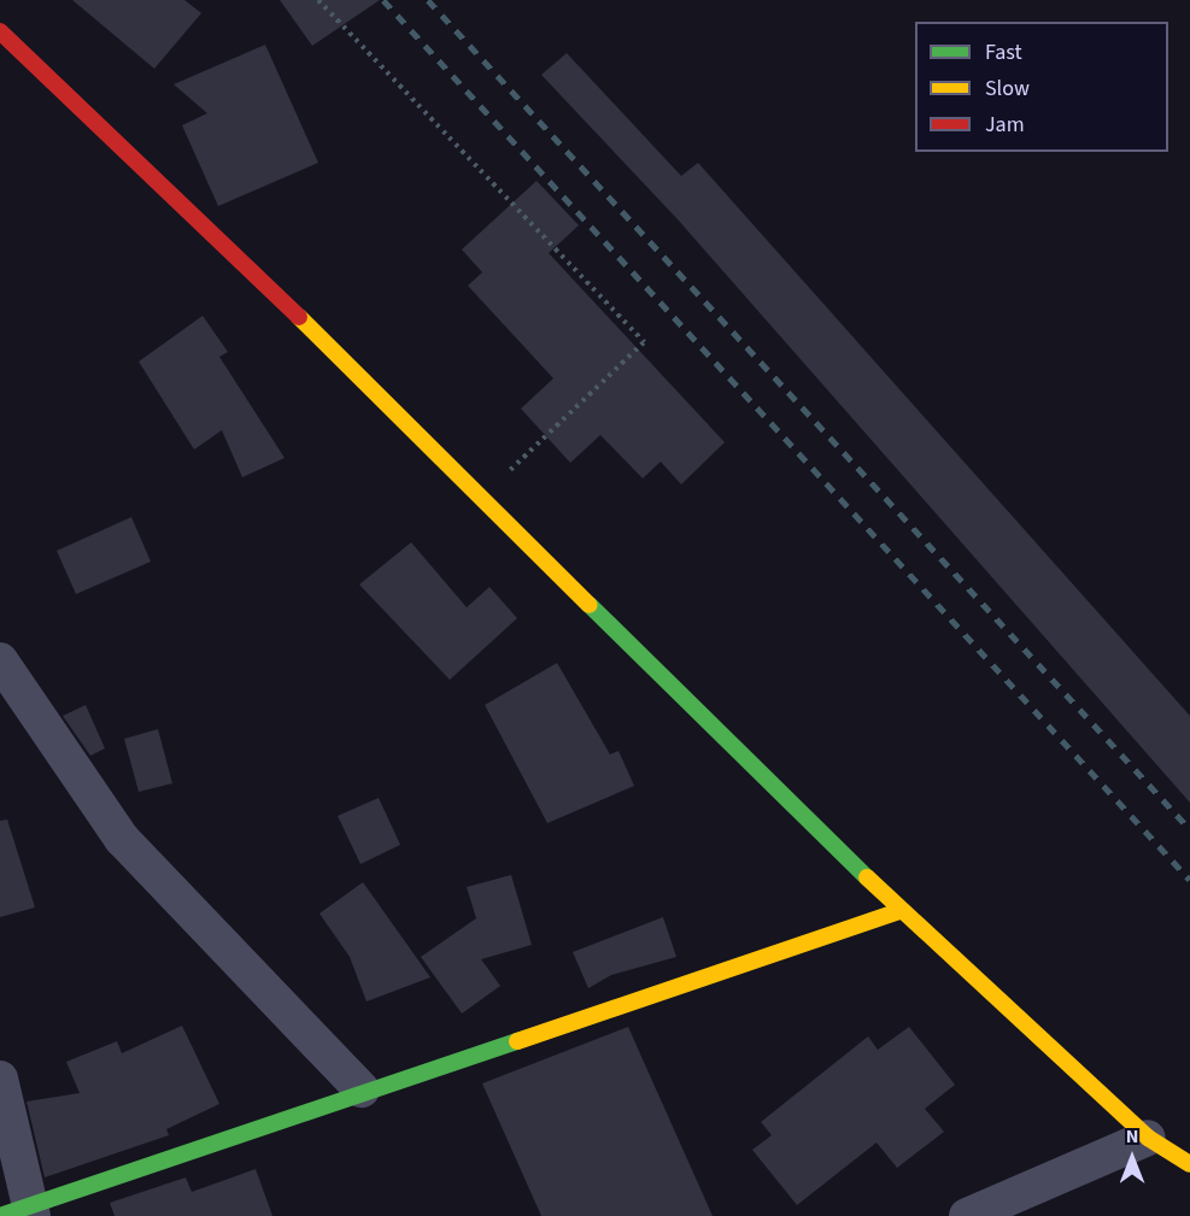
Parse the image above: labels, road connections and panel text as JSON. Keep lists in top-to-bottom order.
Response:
{
  "legend": ["Fast", "Slow", "Jam"],
  "north": "top"
}
